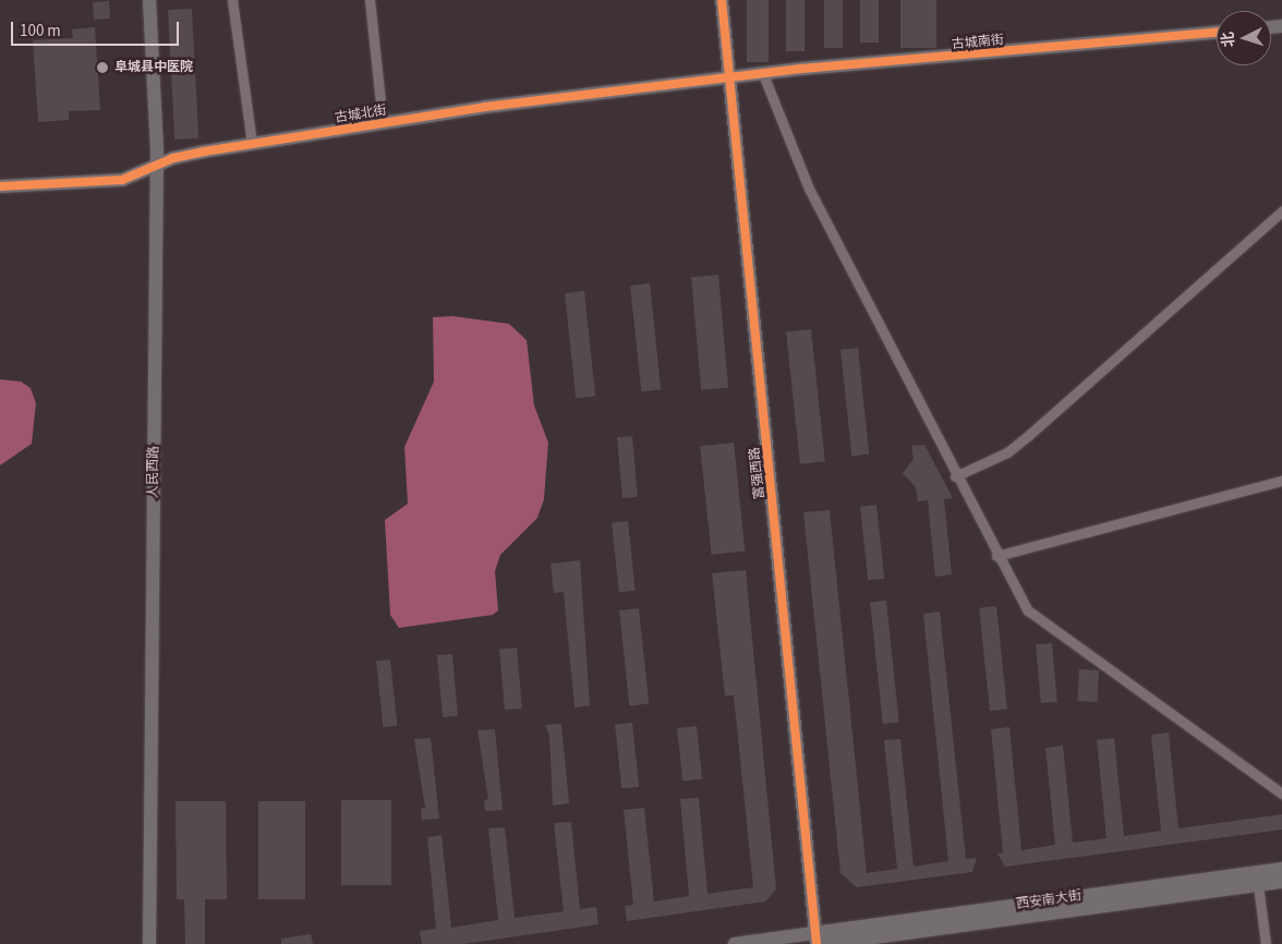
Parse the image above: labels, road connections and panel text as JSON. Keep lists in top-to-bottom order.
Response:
{
  "streets": {
    "street": [
      "古城南街",
      "古城北街",
      "人民西路",
      "富强西路",
      "西安南大街"
    ]
  },
  "crossings": [
    ["古城南街", "古城北街"],
    ["古城南街", "富强西路"],
    ["古城北街", "人民西路"],
    ["古城北街", "富强西路"],
    ["富强西路", "西安南大街"]
  ],
  "places": ["阜城县中医院"],
  "scale_bar": "100 m",
  "north": "left"
}
